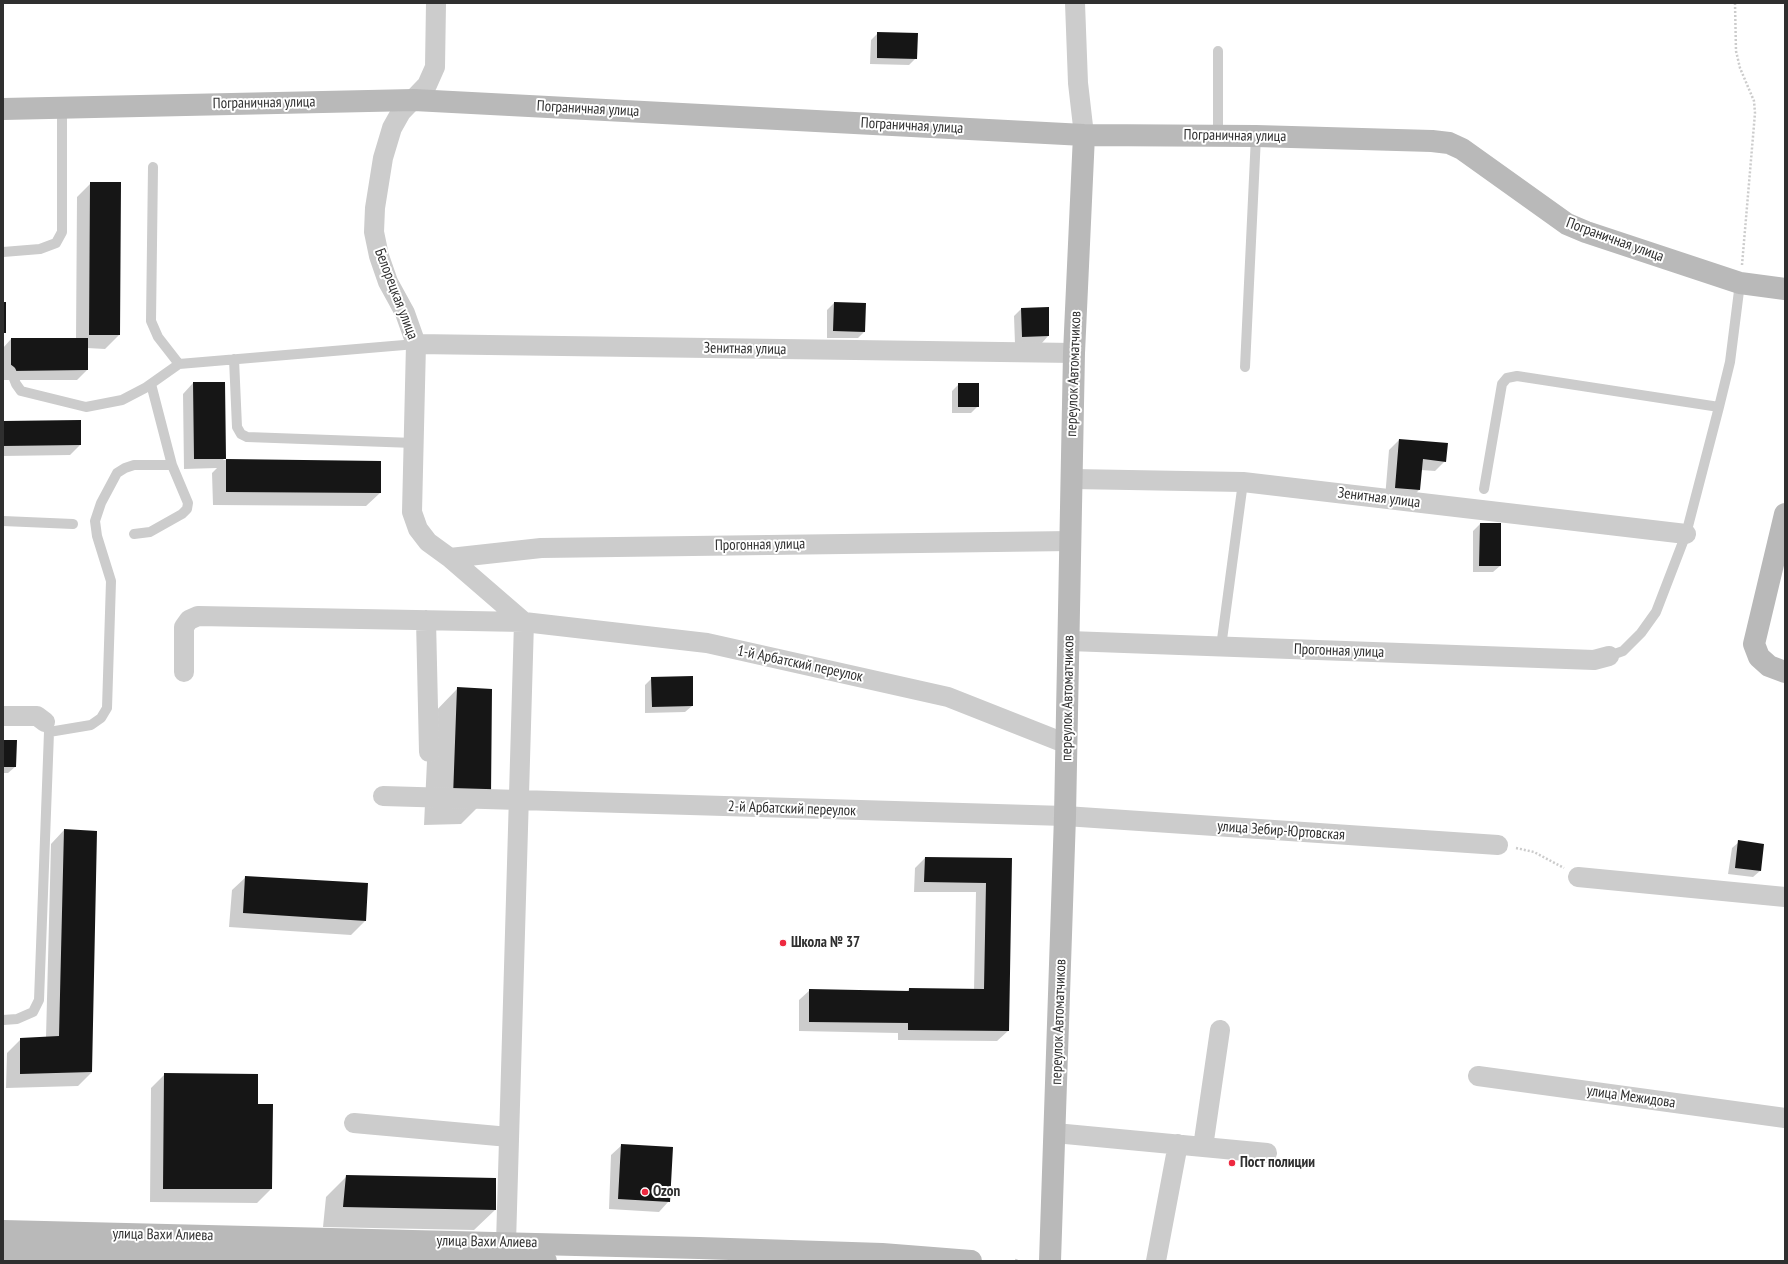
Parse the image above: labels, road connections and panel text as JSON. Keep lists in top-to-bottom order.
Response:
{
  "streets": {
    "street": [
      "Пограничная улица",
      "Белорецкая улица",
      "Зенитная улица",
      "переулок Автоматчиков",
      "Прогонная улица",
      "1-й Арбатский переулок",
      "2-й Арбатский переулок",
      "улица Зебир-Юртовская",
      "улица Межидова",
      "улица Вахи Алиева"
    ]
  },
  "crossings": [
    ["Пограничная улица", "Белорецкая улица"],
    ["Пограничная улица", "переулок Автоматчиков"],
    ["Белорецкая улица", "Зенитная улица"],
    ["Белорецкая улица", "Прогонная улица"],
    ["Зенитная улица", "переулок Автоматчиков"],
    ["переулок Автоматчиков", "Прогонная улица"],
    ["переулок Автоматчиков", "1-й Арбатский переулок"],
    ["переулок Автоматчиков", "2-й Арбатский переулок"],
    ["переулок Автоматчиков", "улица Зебир-Юртовская"],
    ["2-й Арбатский переулок", "улица Зебир-Юртовская"]
  ],
  "places": ["Школа № 37", "Пост полиции", "Ozon"]
}
